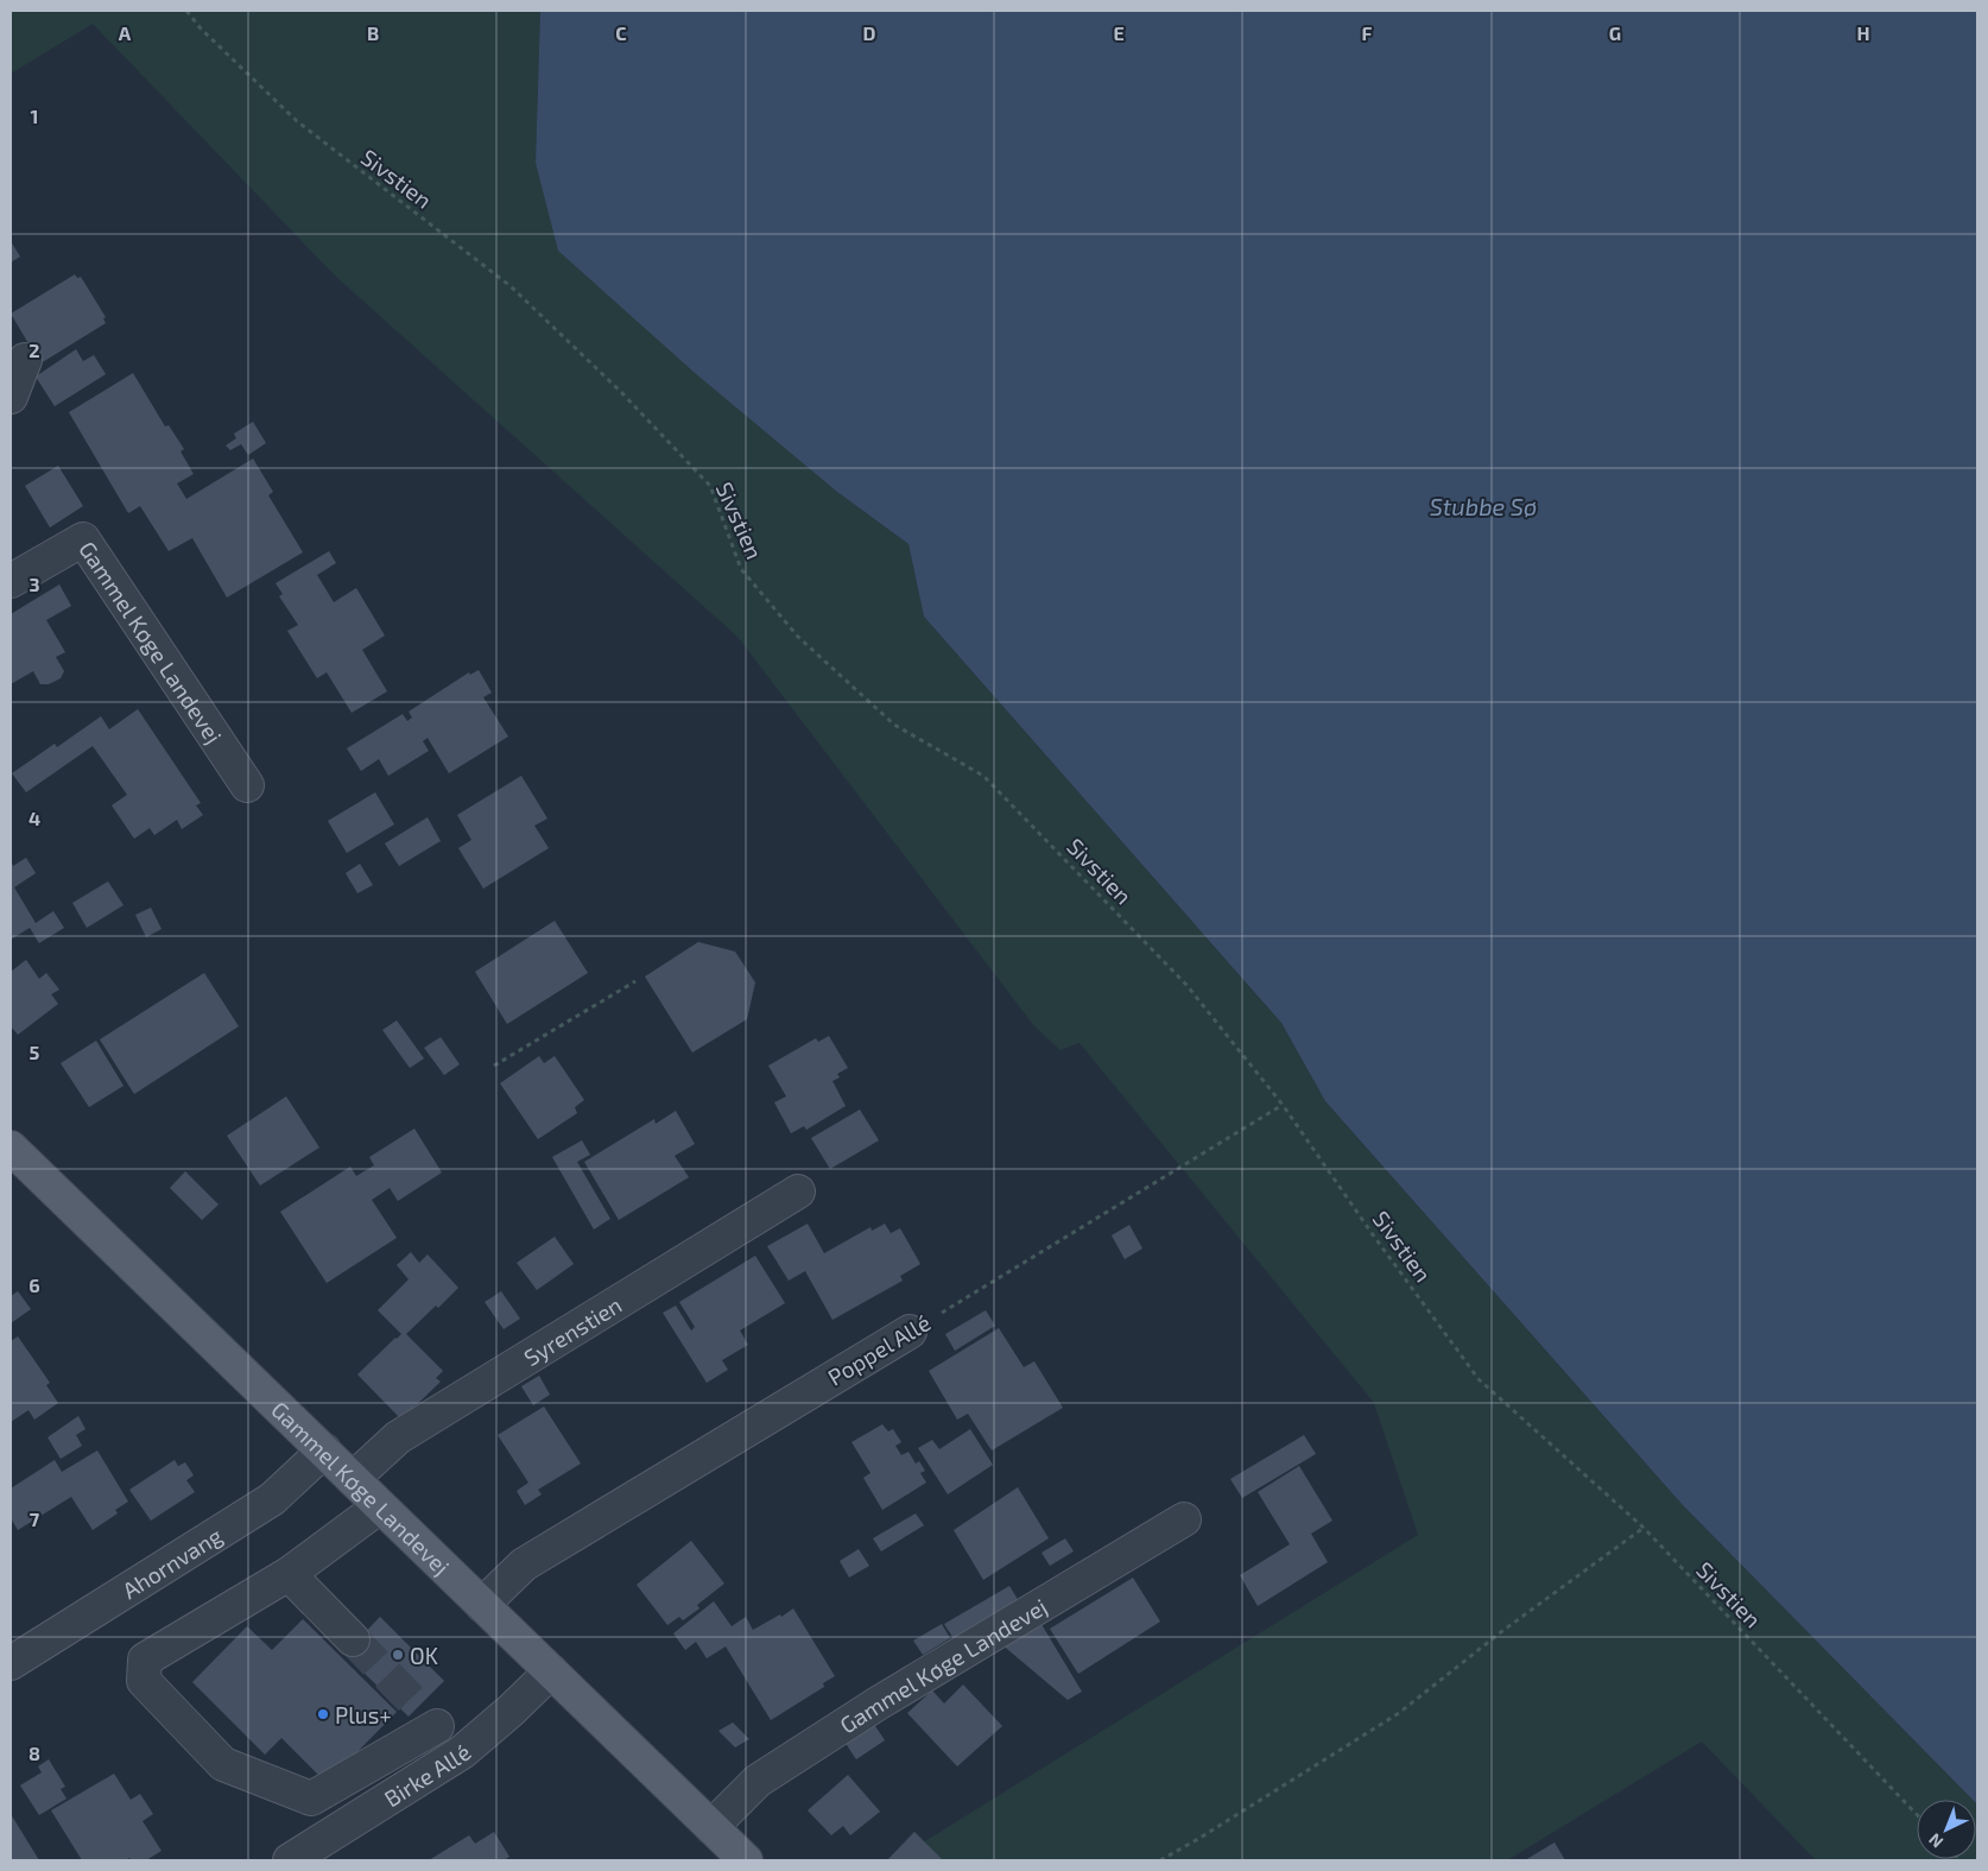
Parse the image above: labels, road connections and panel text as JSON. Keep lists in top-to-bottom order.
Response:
{
  "streets": {
    "main road": ["Gammel Køge Landevej"],
    "street": [
      "Syrenstien",
      "Poppel Allé",
      "Ahornvang",
      "Birke Allé"
    ],
    "path": ["Sivstien"]
  },
  "crossings": [
    ["Sivstien", "Poppel Allé"],
    ["Gammel Køge Landevej", "Syrenstien"],
    ["Gammel Køge Landevej", "Poppel Allé"],
    ["Gammel Køge Landevej", "Ahornvang"],
    ["Gammel Køge Landevej", "Birke Allé"]
  ],
  "water": ["Stubbe Sø"],
  "places": ["OK", "Plus+"],
  "north": "bottom left",
  "grid": {
    "columns": [
      "A",
      "B",
      "C",
      "D",
      "E",
      "F",
      "G",
      "H"
    ],
    "rows": [
      "1",
      "2",
      "3",
      "4",
      "5",
      "6",
      "7",
      "8"
    ]
  }
}
